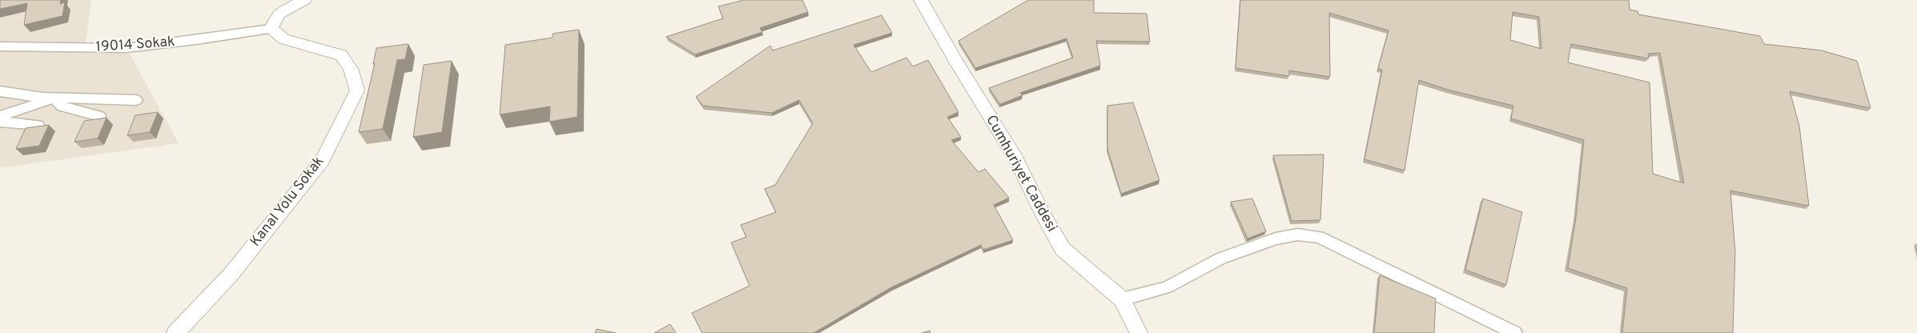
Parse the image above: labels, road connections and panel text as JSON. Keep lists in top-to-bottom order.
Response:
{
  "streets": {
    "street": ["19014 Sokak", "Cumhuriyet Caddesi", "Kanal Yolu Sokak"]
  },
  "crossings": [
    ["19014 Sokak", "Kanal Yolu Sokak"]
  ]
}
